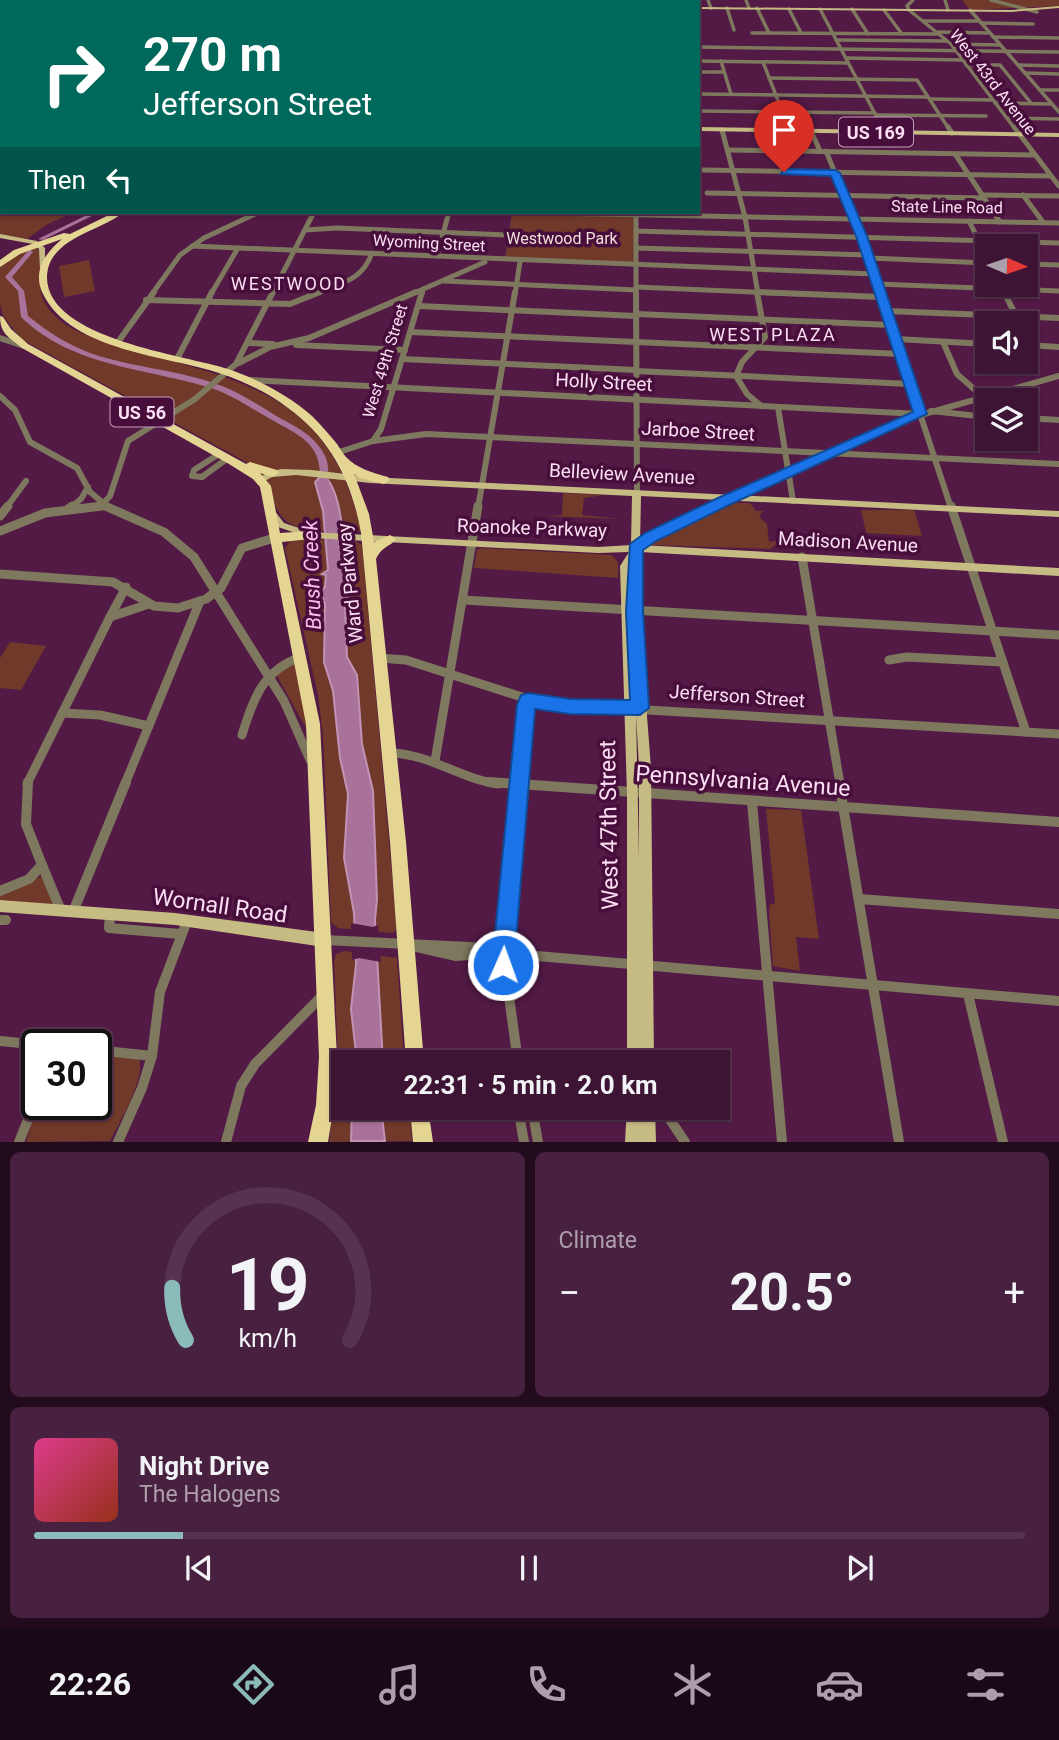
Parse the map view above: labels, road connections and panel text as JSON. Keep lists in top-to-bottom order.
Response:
{
  "streets": {
    "highway": ["US 56", "Ward Parkway"],
    "main road": [
      "US 169",
      "Belleview Avenue",
      "Roanoke Parkway",
      "Madison Avenue",
      "West 47th Street",
      "Wornall Road"
    ],
    "street": [
      "West 43rd Avenue",
      "State Line Road",
      "Wyoming Street",
      "West 49th Street",
      "Holly Street",
      "Jarboe Street",
      "Jefferson Street",
      "Pennsylvania Avenue"
    ]
  },
  "crossings": [
    ["West 43rd Avenue", "US 169"],
    ["Wyoming Street", "West 47th Street"],
    ["West 49th Street", "Holly Street"],
    ["West 49th Street", "Jarboe Street"],
    ["Holly Street", "Roanoke Parkway"],
    ["Holly Street", "Ward Parkway"],
    ["Holly Street", "West 47th Street"],
    ["Jarboe Street", "Roanoke Parkway"],
    ["Jarboe Street", "Ward Parkway"],
    ["Jarboe Street", "West 47th Street"],
    ["Belleview Avenue", "Roanoke Parkway"],
    ["Belleview Avenue", "Ward Parkway"],
    ["Belleview Avenue", "West 47th Street"],
    ["Roanoke Parkway", "Madison Avenue"],
    ["Roanoke Parkway", "Ward Parkway"],
    ["Roanoke Parkway", "West 47th Street"],
    ["Madison Avenue", "West 47th Street"],
    ["Ward Parkway", "Jefferson Street"],
    ["Ward Parkway", "Pennsylvania Avenue"],
    ["Jefferson Street", "West 47th Street"],
    ["Pennsylvania Avenue", "West 47th Street"]
  ],
  "districts": ["WESTWOOD", "WEST PLAZA"],
  "water": ["Brush Creek"],
  "parks": ["Westwood Park"],
  "north": "right",
  "page": {
    "turn": ["270 m", "Jefferson Street"],
    "then": "Then",
    "limit": "30",
    "trip": "22:31 · 5 min · 2.0 km",
    "tile": "Climate",
    "heat": ["−", "20.5°", "+"],
    "song": ["Night Drive", "The Halogens"],
    "tabs": "22:26",
    "gauge": ["19", "km/h"]
  }
}
